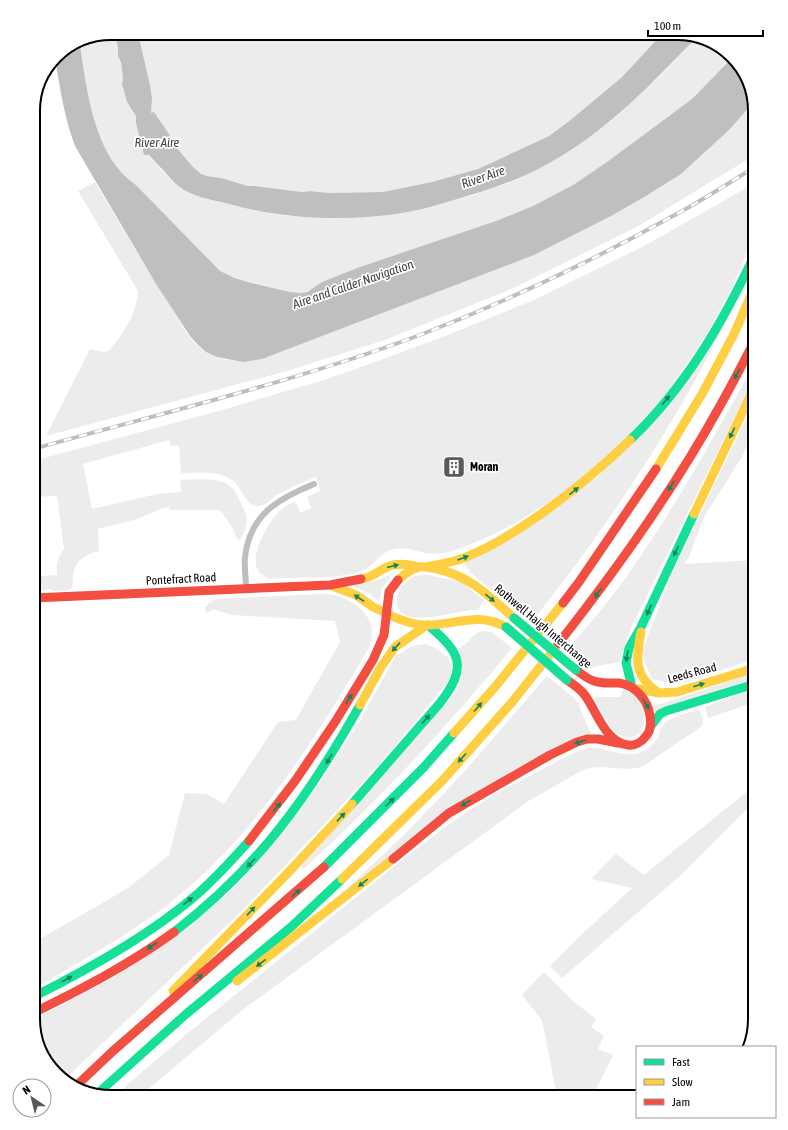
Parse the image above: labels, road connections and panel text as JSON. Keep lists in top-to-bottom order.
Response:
{
  "streets": {
    "main road": ["Pontefract Road", "Rothwell Haigh Interchange", "Leeds Road"]
  },
  "crossings": [
    ["Pontefract Road", "Rothwell Haigh Interchange"],
    ["Rothwell Haigh Interchange", "Leeds Road"]
  ],
  "water": ["River Aire", "Aire and Calder Navigation"],
  "places": {
    "building": ["Moran"]
  },
  "legend": ["Fast", "Slow", "Jam"],
  "scale_bar": "100 m",
  "north": "top left"
}
